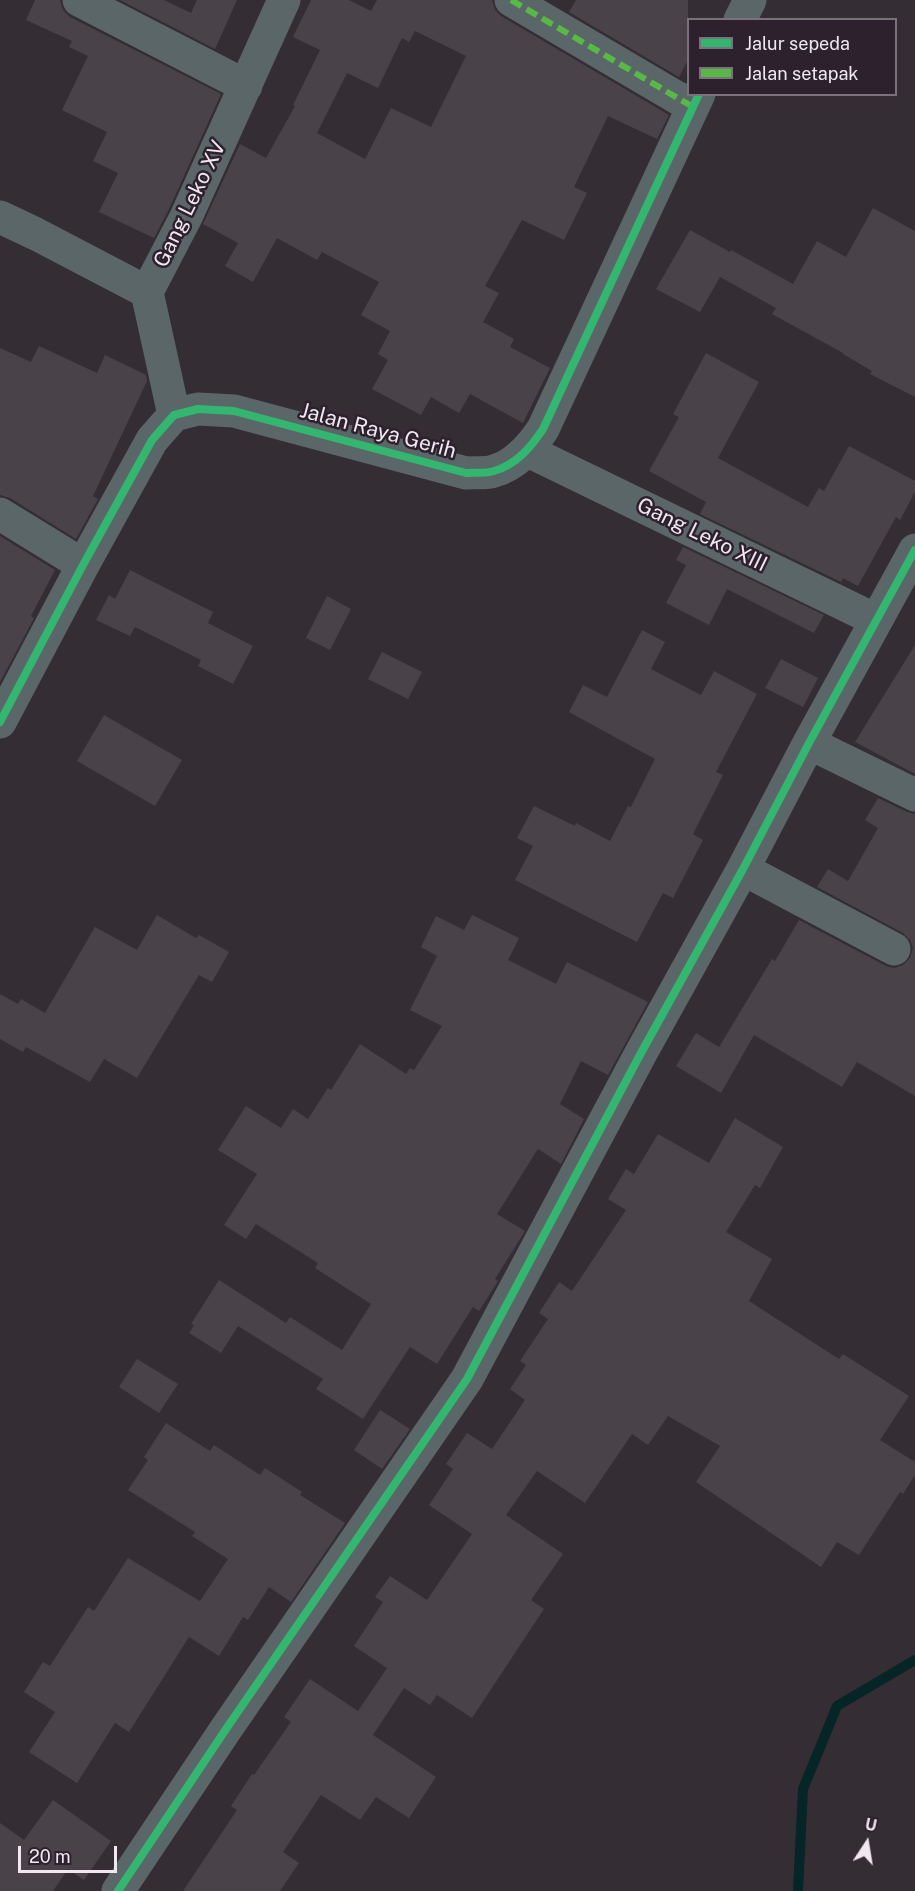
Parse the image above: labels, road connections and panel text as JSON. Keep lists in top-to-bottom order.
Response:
{
  "streets": {
    "street": ["Gang Leko XV", "Jalan Raya Gerih", "Gang Leko XIII"]
  },
  "crossings": [
    ["Gang Leko XV", "Jalan Raya Gerih"],
    ["Jalan Raya Gerih", "Gang Leko XIII"]
  ],
  "legend": ["Jalur sepeda", "Jalan setapak"],
  "scale_bar": "20 m",
  "north": "top"
}
